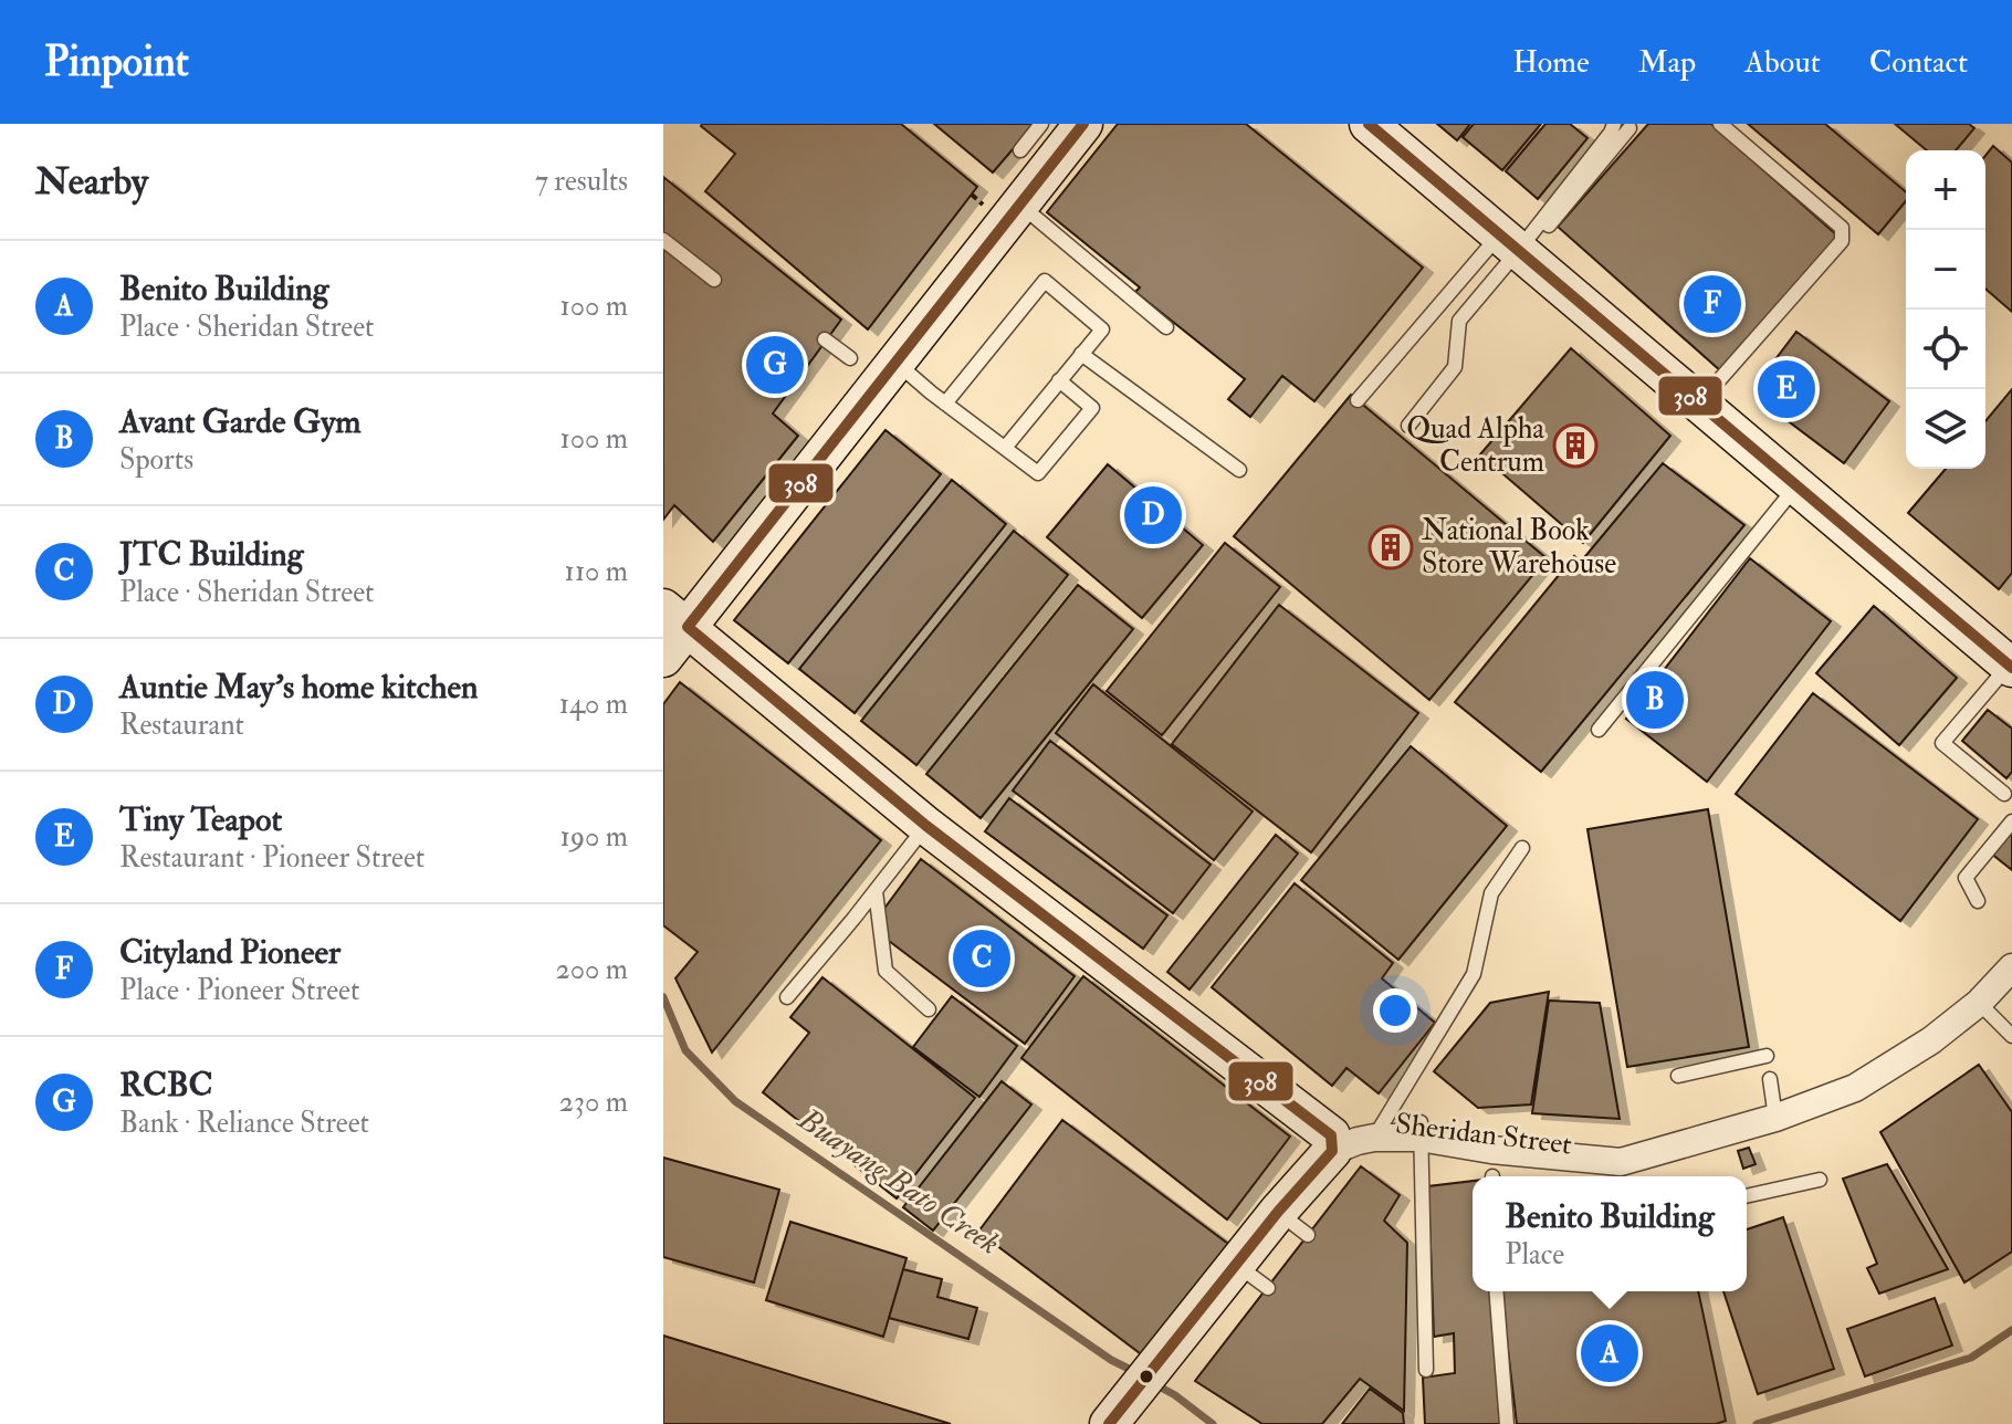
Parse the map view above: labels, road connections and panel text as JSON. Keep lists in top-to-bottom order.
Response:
{
  "streets": {
    "street": ["Sheridan Street"]
  },
  "water": ["Buayang Bato Creek"],
  "places": {
    "building": ["Quad Alpha Centrum", "National Book Store Warehouse"]
  },
  "lines": ["transit line 308"],
  "page": {
    "header": "Pinpoint",
    "nav": [
      "Home",
      "Map",
      "About",
      "Contact"
    ],
    "heading": ["Nearby", "7 results"],
    "map_buttons": ["+", "−"],
    "list": [
      {
        "mark": "A",
        "name": "Benito Building",
        "note": "Place · Sheridan Street",
        "value": "100 m"
      },
      {
        "mark": "B",
        "name": "Avant Garde Gym",
        "note": "Sports",
        "value": "100 m"
      },
      {
        "mark": "C",
        "name": "JTC Building",
        "note": "Place · Sheridan Street",
        "value": "110 m"
      },
      {
        "mark": "D",
        "name": "Auntie May's home kitchen",
        "note": "Restaurant",
        "value": "140 m"
      },
      {
        "mark": "E",
        "name": "Tiny Teapot",
        "note": "Restaurant · Pioneer Street",
        "value": "190 m"
      },
      {
        "mark": "F",
        "name": "Cityland Pioneer",
        "note": "Place · Pioneer Street",
        "value": "200 m"
      },
      {
        "mark": "G",
        "name": "RCBC",
        "note": "Bank · Reliance Street",
        "value": "230 m"
      }
    ],
    "pins": [
      "F",
      "G",
      "E",
      "D",
      "B",
      "C",
      "A"
    ],
    "popup": ["Benito Building", "Place"]
  }
}
